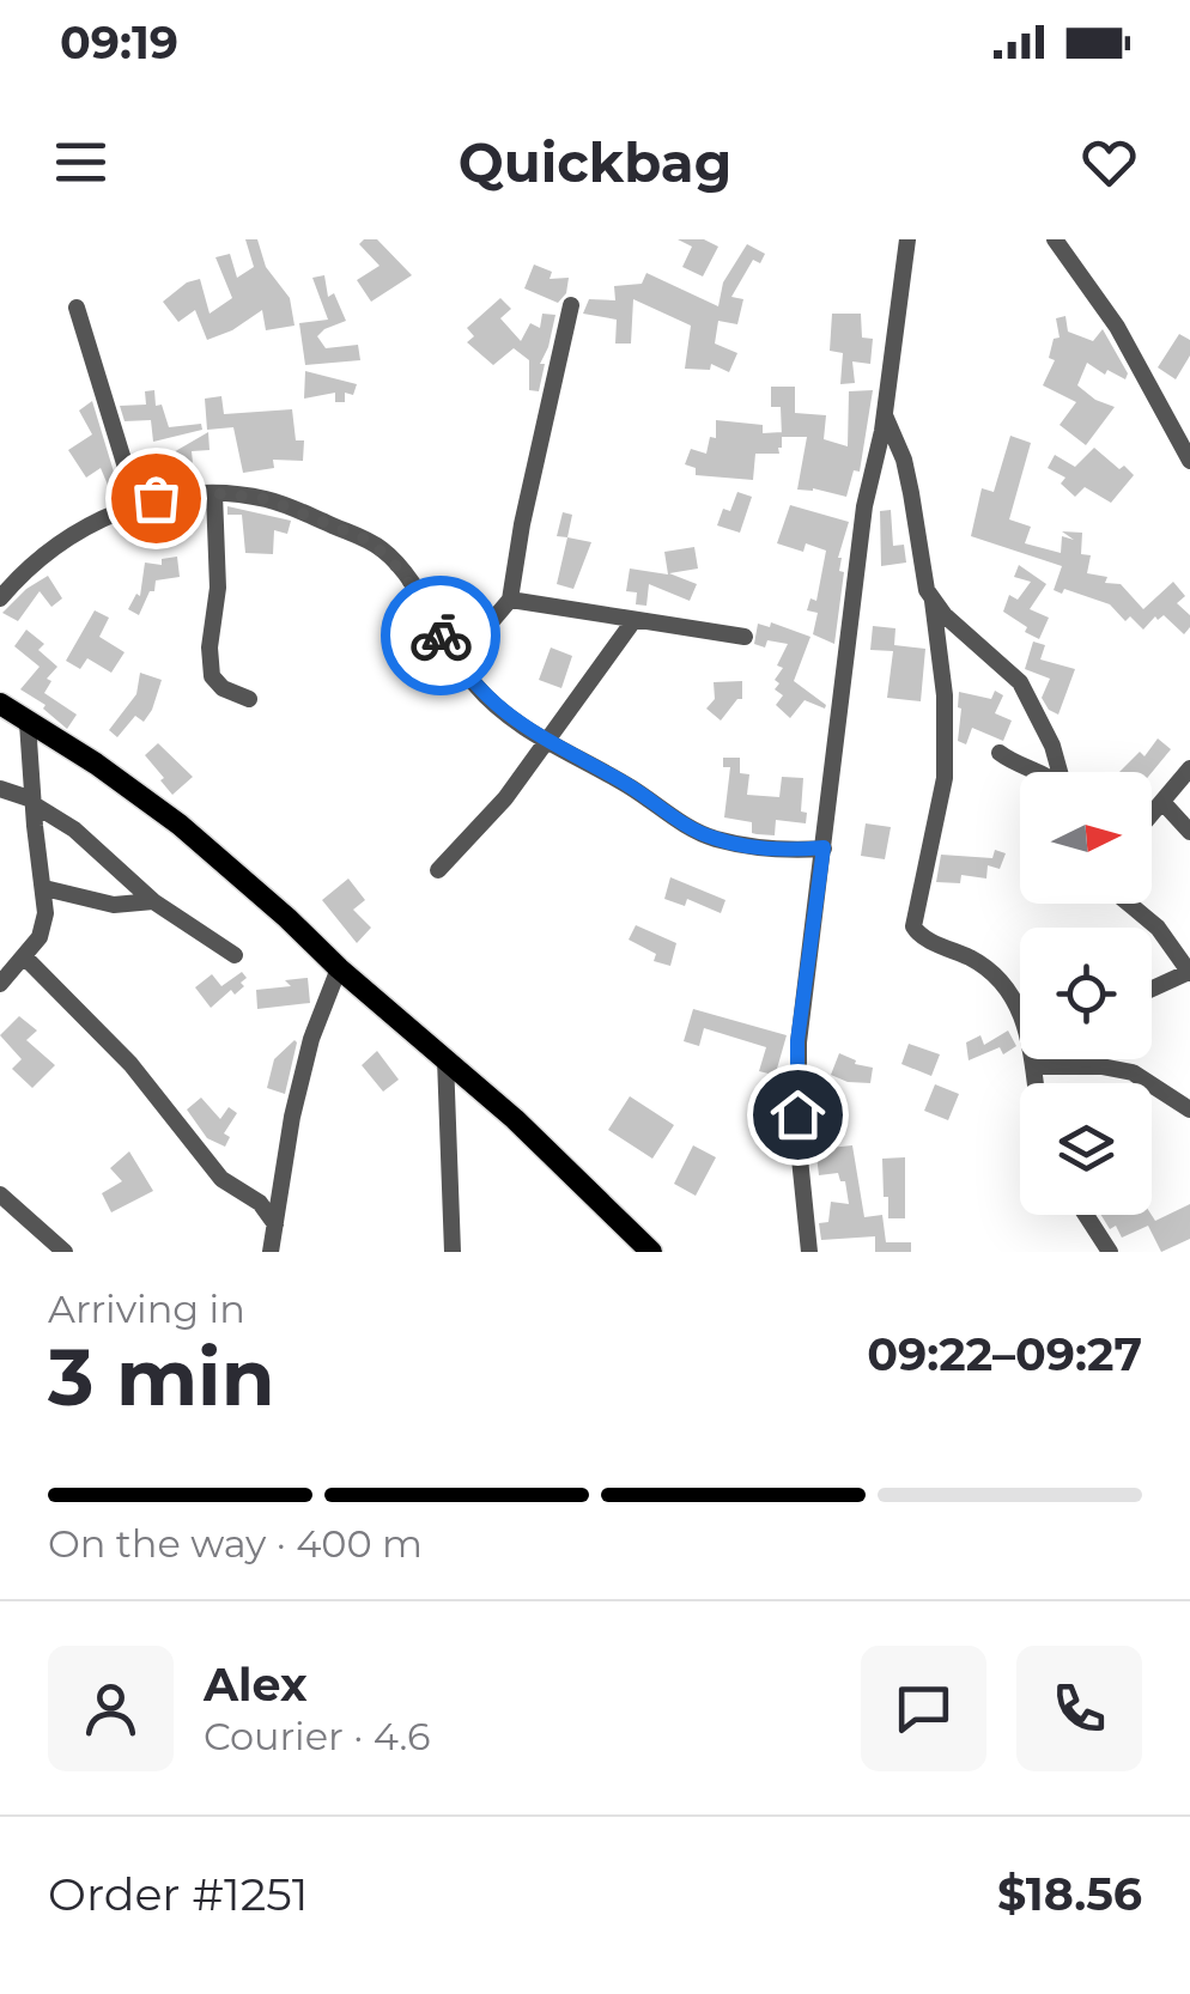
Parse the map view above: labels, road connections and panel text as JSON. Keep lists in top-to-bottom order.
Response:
{
  "north": "right",
  "page": {
    "status": "09:19",
    "header": "Quickbag",
    "heading": ["3 min", "Arriving in", "09:22–09:27"],
    "panel": [
      "Alex",
      "Courier · 4.6",
      "Order #1251",
      "$18.56"
    ],
    "bar": "On the way · 400 m"
  }
}
